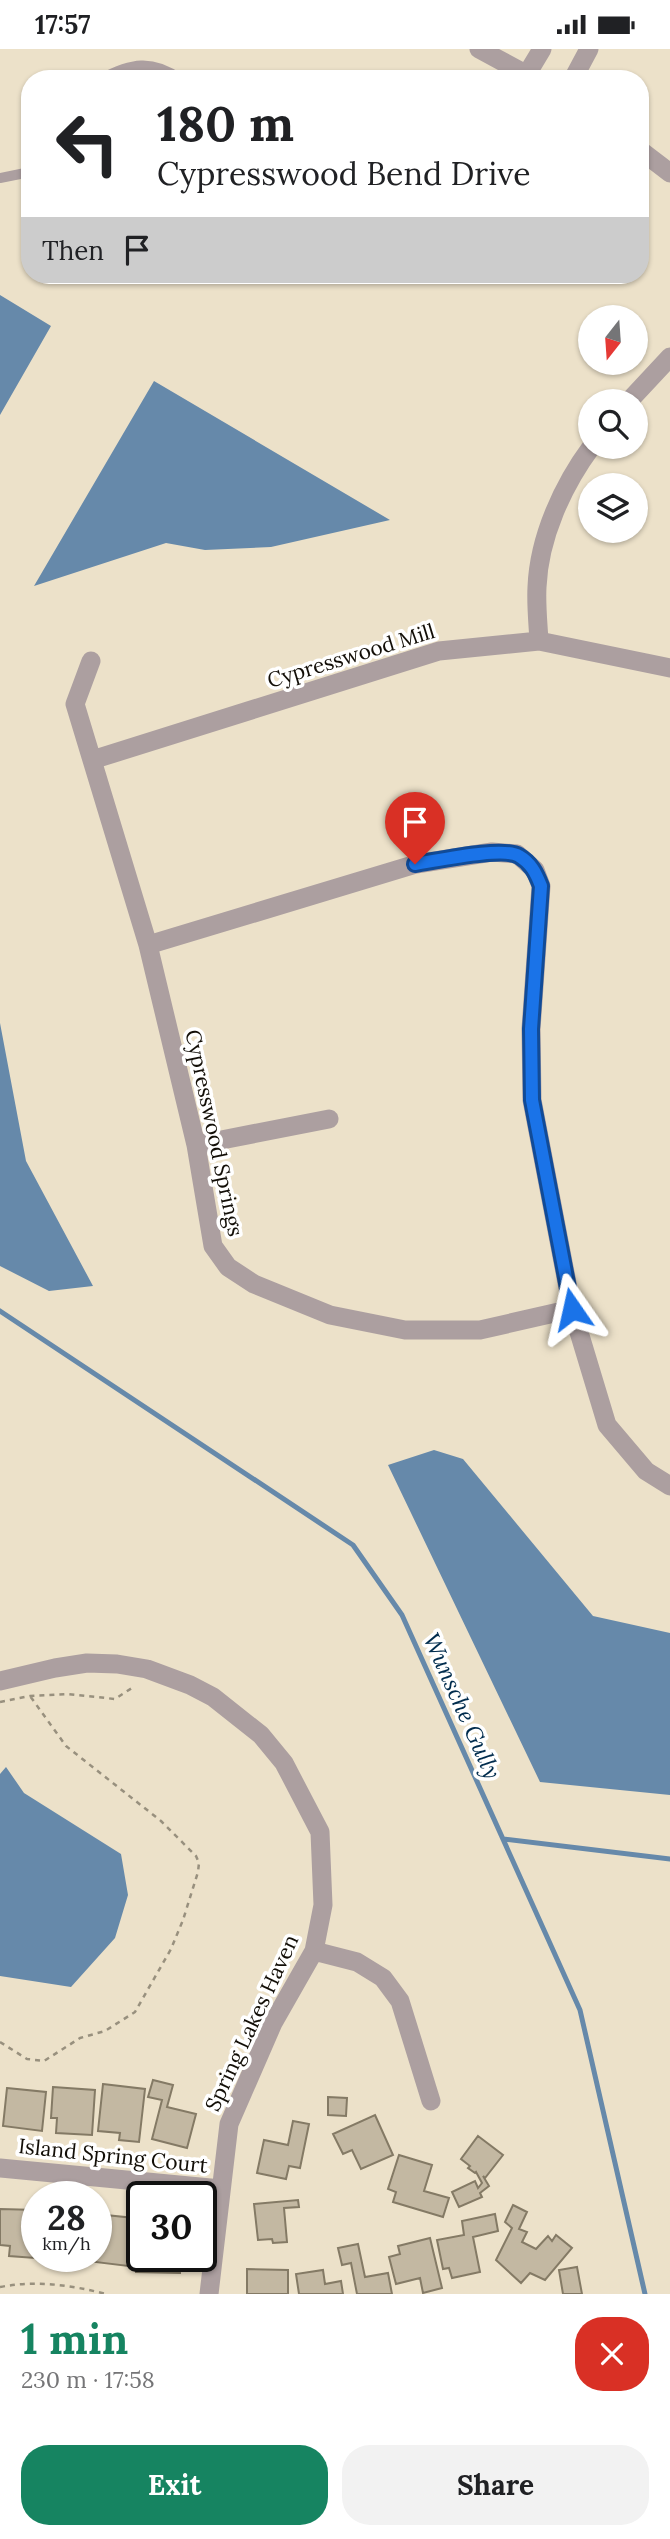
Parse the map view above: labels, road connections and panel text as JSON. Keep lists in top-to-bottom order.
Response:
{
  "streets": {
    "street": [
      "Cypresswood Mill",
      "Cypresswood Springs",
      "Spring Lakes Haven",
      "Island Spring Court"
    ]
  },
  "crossings": [
    ["Cypresswood Mill", "Cypresswood Springs"],
    ["Spring Lakes Haven", "Island Spring Court"]
  ],
  "water": ["Wunsche Gully"],
  "north": "bottom",
  "page": {
    "status": "17:57",
    "turn": ["180 m", "Cypresswood Bend Drive"],
    "then": "Then",
    "speed": "28 km/h",
    "limit": "30",
    "heading": ["1 min", "230 m · 17:58"],
    "buttons": ["Exit", "Share"]
  }
}
